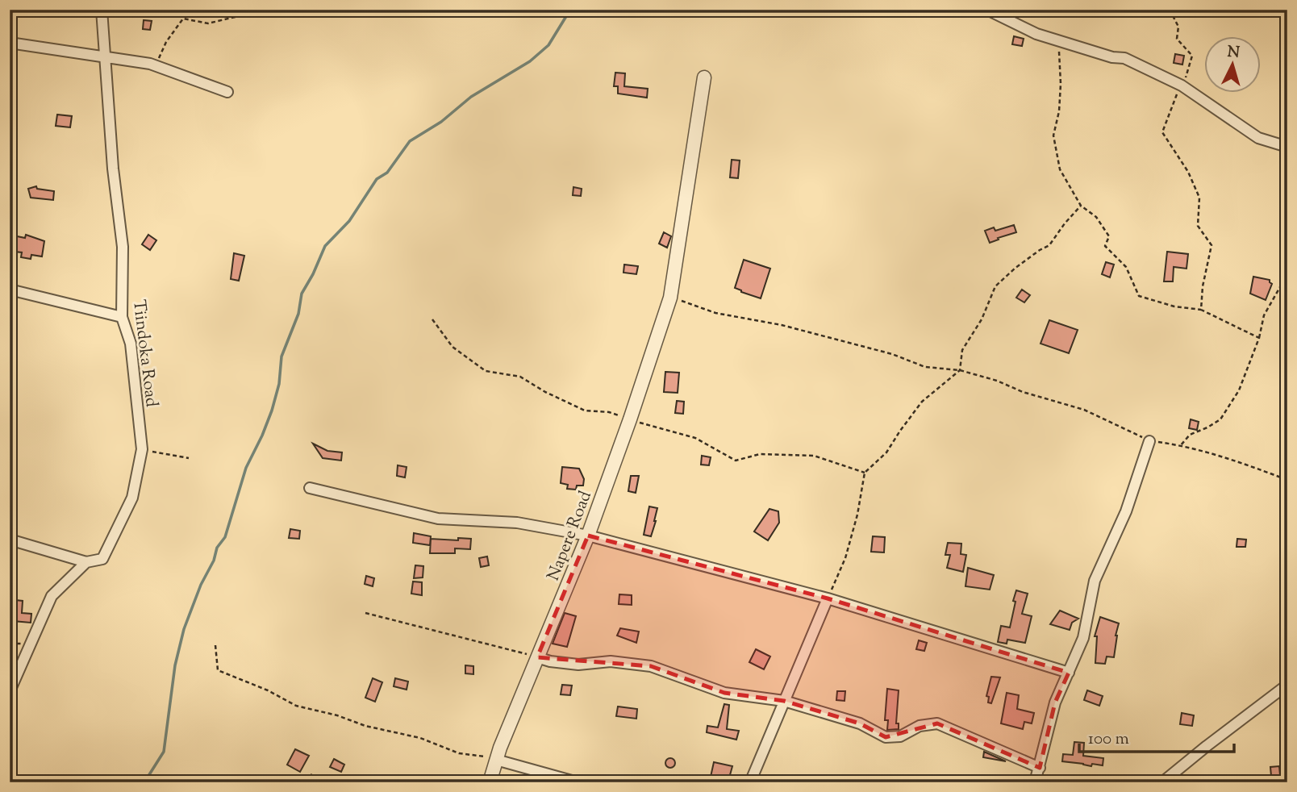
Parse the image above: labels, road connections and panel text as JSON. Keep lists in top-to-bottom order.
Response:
{
  "streets": {
    "street": ["Tiindoka Road", "Napere Road"]
  },
  "scale_bar": "100 m",
  "north": "top"
}
